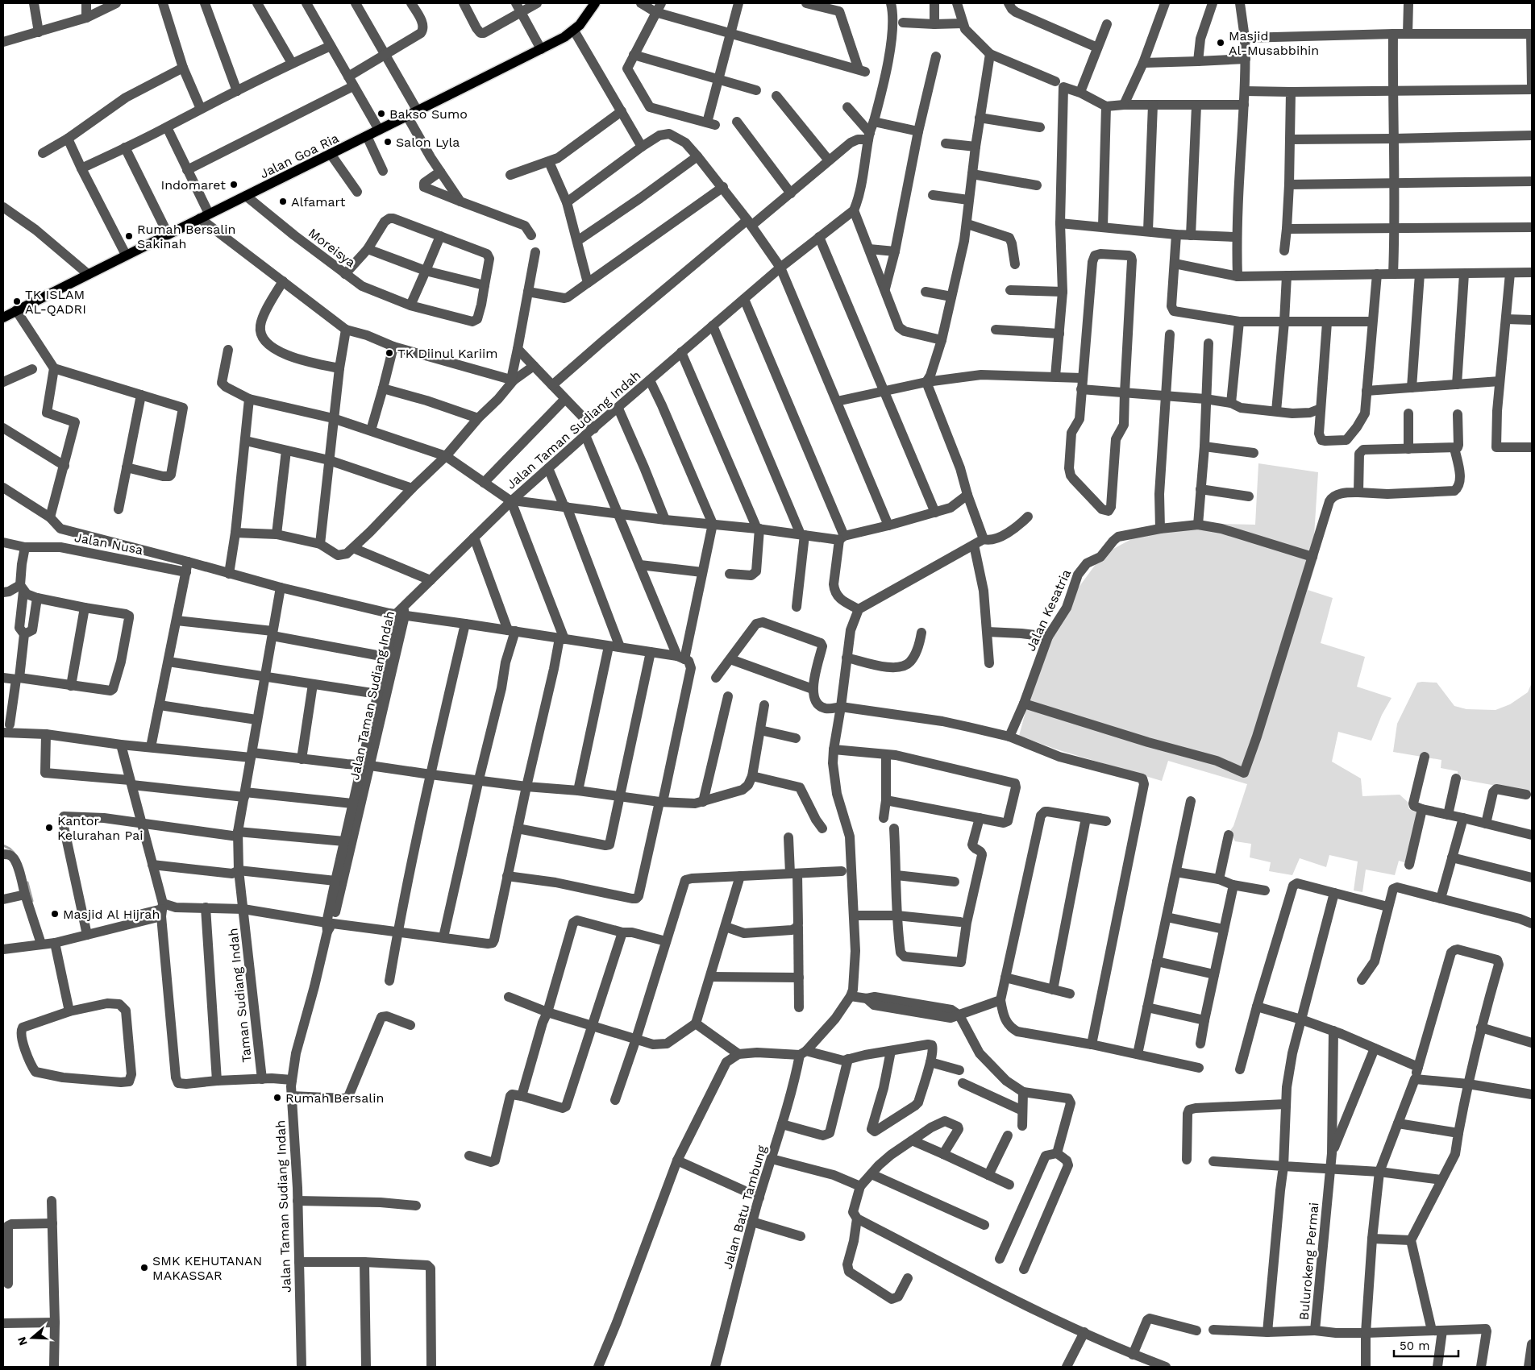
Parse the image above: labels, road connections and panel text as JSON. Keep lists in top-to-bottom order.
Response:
{
  "streets": {
    "main road": ["Jalan Goa Ria"],
    "street": [
      "Moreisya",
      "Jalan Taman Sudiang Indah",
      "Jalan Nusa",
      "Jalan Kesatria",
      "Taman Sudiang Indah",
      "Jalan Batu Tambung",
      "Bulurokeng Permai"
    ]
  },
  "crossings": [
    ["Jalan Goa Ria", "Moreisya"]
  ],
  "places": [
    "Masjid Al-Musabbihin",
    "Bakso Sumo",
    "Salon Lyla",
    "Indomaret",
    "Alfamart",
    "Rumah Bersalin Sakinah",
    "TK ISLAM AL-QADRI",
    "TK Diinul Kariim",
    "Kantor Kelurahan Pai",
    "Masjid Al Hijrah",
    "Rumah Bersalin",
    "SMK KEHUTANAN MAKASSAR"
  ],
  "scale_bar": "50 m",
  "north": "left"
}
